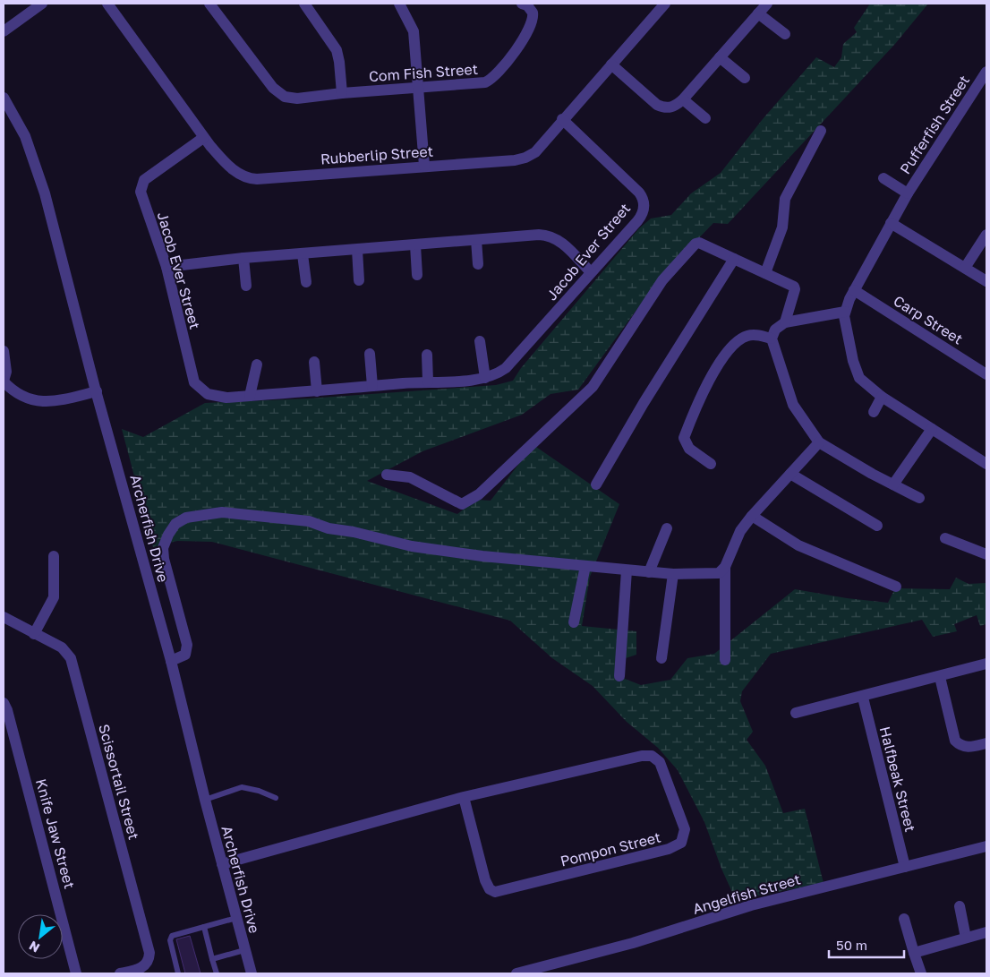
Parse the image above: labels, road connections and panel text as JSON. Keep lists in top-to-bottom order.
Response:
{
  "streets": {
    "street": [
      "Com Fish Street",
      "Pufferfish Street",
      "Rubberlip Street",
      "Jacob Ever Street",
      "Carp Street",
      "Archerfish Drive",
      "Halfbeak Street",
      "Scissortail Street",
      "Knife Jaw Street",
      "Pompon Street",
      "Angelfish Street"
    ]
  },
  "crossings": [
    ["Pufferfish Street", "Carp Street"],
    ["Rubberlip Street", "Jacob Ever Street"],
    ["Archerfish Drive", "Pompon Street"],
    ["Halfbeak Street", "Angelfish Street"]
  ],
  "scale_bar": "50 m",
  "north": "bottom left"
}
